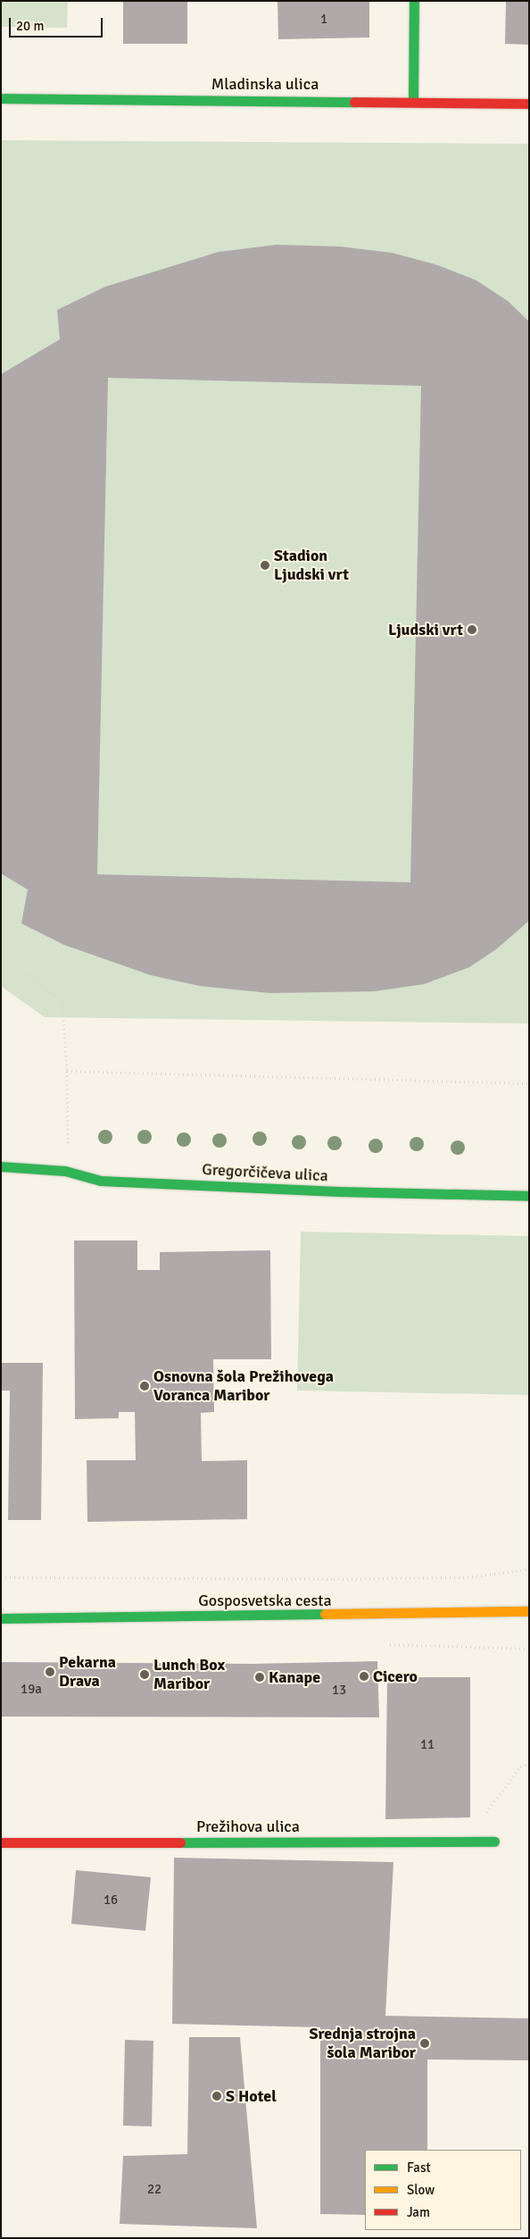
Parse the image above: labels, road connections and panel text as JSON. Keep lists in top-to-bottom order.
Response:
{
  "streets": {
    "street": [
      "Mladinska ulica",
      "Gregorčičeva ulica",
      "Gosposvetska cesta",
      "Prežihova ulica"
    ]
  },
  "places": [
    "Stadion Ljudski vrt",
    "Ljudski vrt",
    "Osnovna šola Prežihovega Voranca Maribor",
    "Pekarna Drava",
    "Lunch Box Maribor",
    "Cicero",
    "Kanape",
    "Srednja strojna šola Maribor",
    "S Hotel"
  ],
  "house_numbers": [
    "1",
    "19a",
    "13",
    "11",
    "16",
    "22"
  ],
  "legend": ["Fast", "Slow", "Jam"],
  "scale_bar": "20 m"
}
